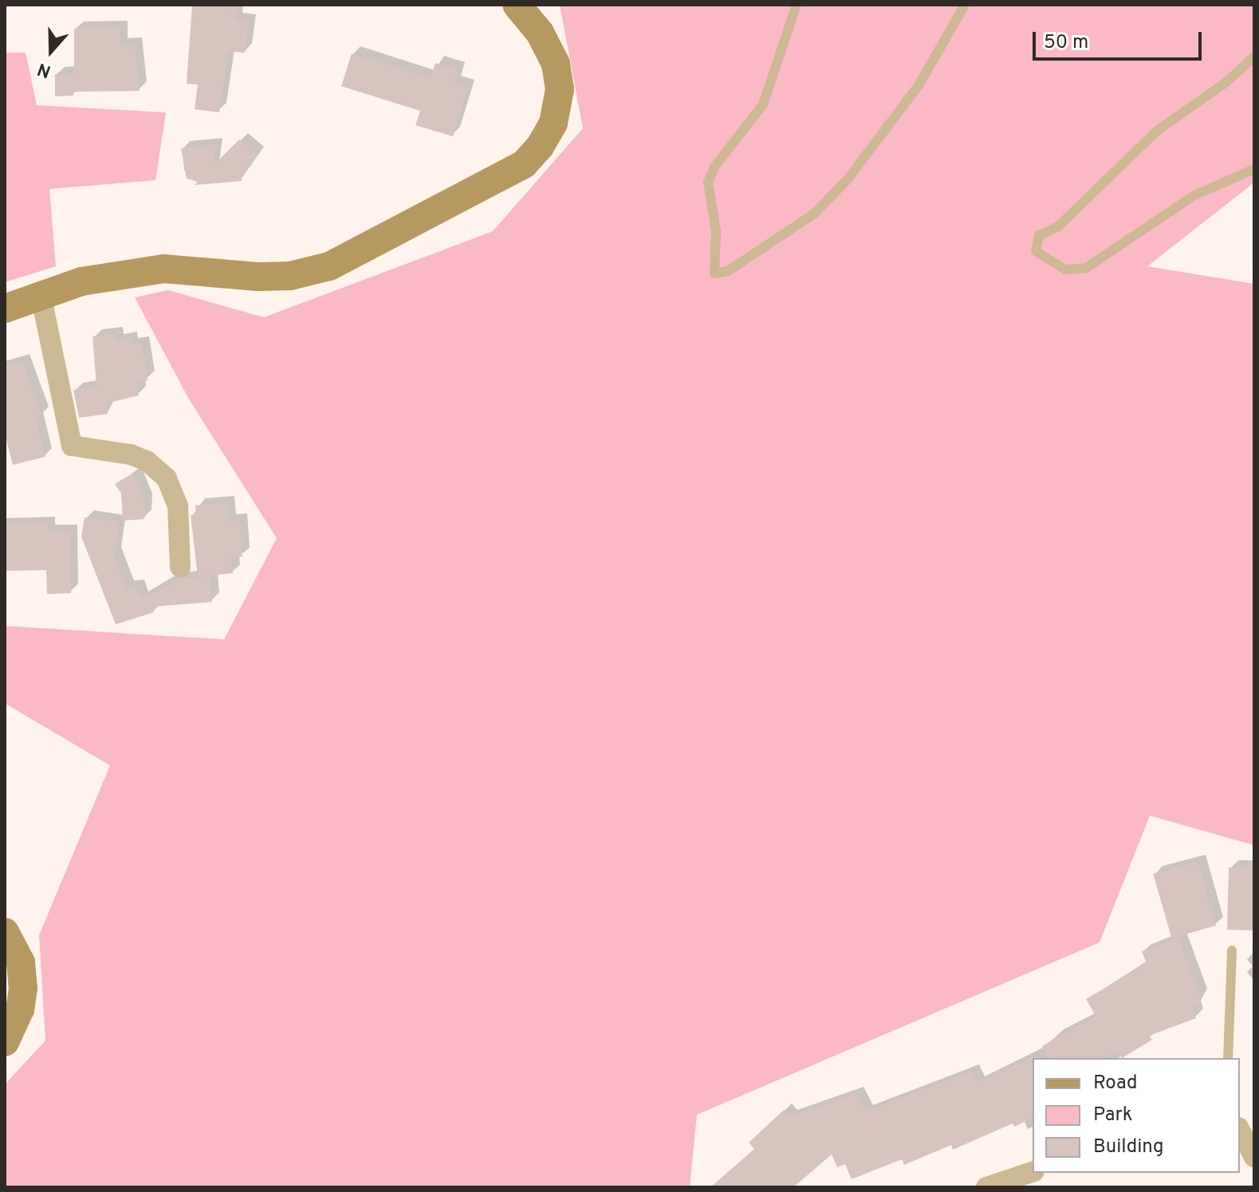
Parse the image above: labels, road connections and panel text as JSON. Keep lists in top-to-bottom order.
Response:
{
  "legend": ["Road", "Park", "Building"],
  "scale_bar": "50 m",
  "north": "bottom"
}
